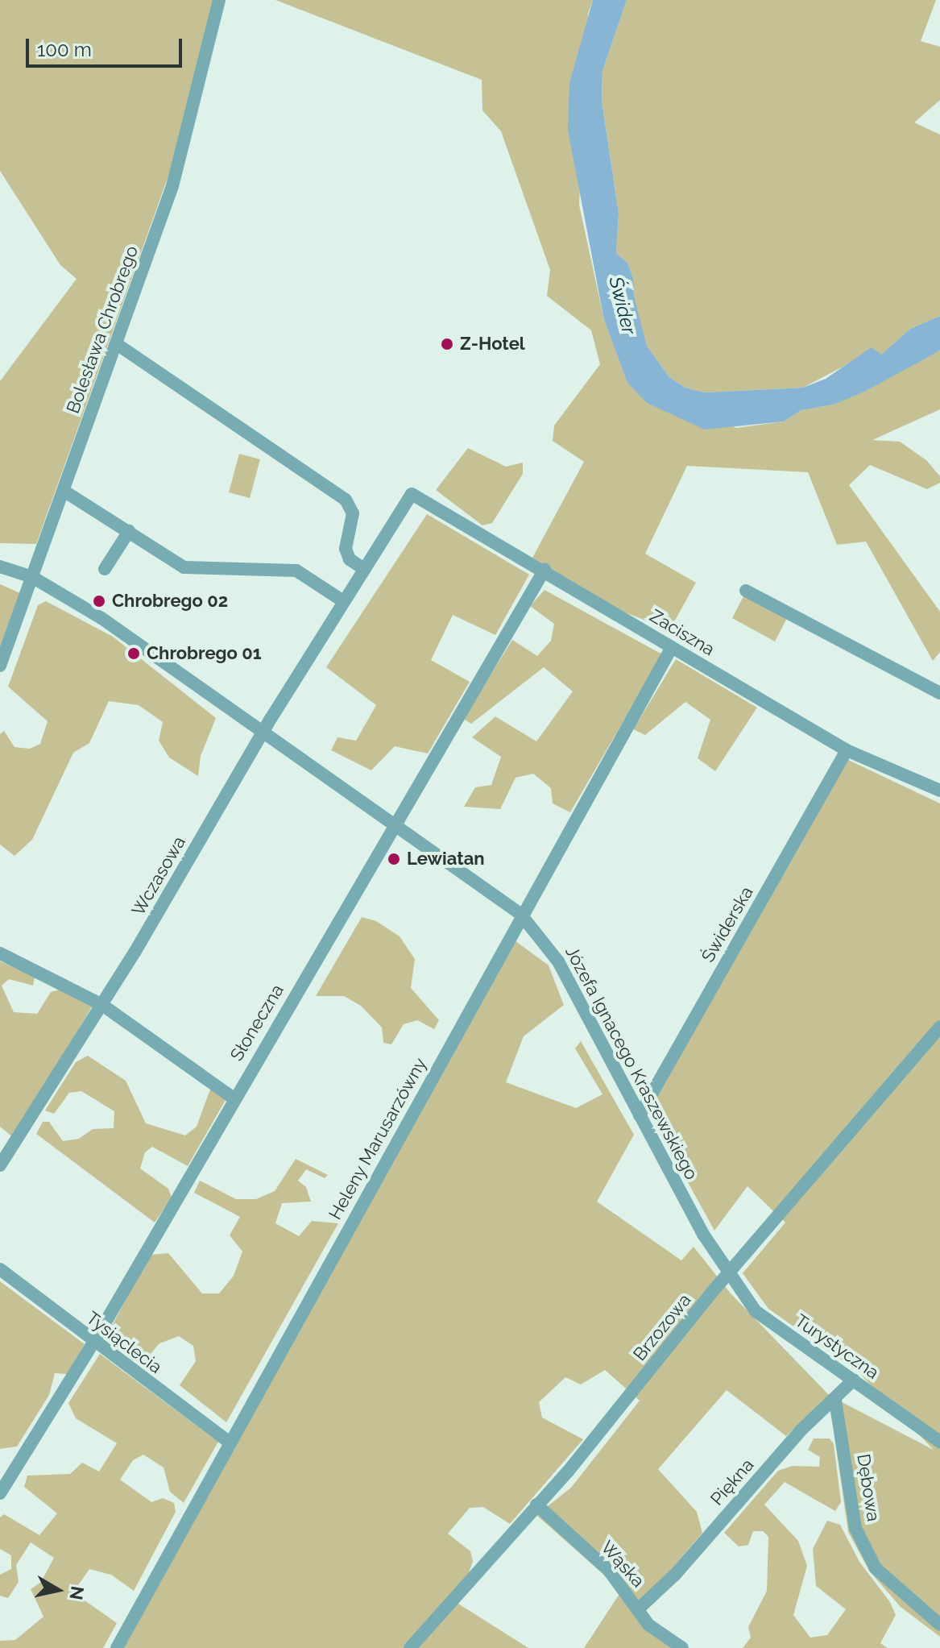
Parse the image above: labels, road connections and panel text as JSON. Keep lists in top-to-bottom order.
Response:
{
  "streets": {
    "street": [
      "Bolesława Chrobrego",
      "Zaciszna",
      "Wczasowa",
      "Świderska",
      "Słoneczna",
      "Józefa Ignacego Kraszewskiego",
      "Heleny Marusarzówny",
      "Brzozowa",
      "Tysiąclecia",
      "Turystyczna",
      "Piękna",
      "Dębowa",
      "Wąska"
    ]
  },
  "crossings": [
    ["Bolesława Chrobrego", "Józefa Ignacego Kraszewskiego"],
    ["Zaciszna", "Wczasowa"],
    ["Zaciszna", "Świderska"],
    ["Zaciszna", "Słoneczna"],
    ["Zaciszna", "Heleny Marusarzówny"],
    ["Wczasowa", "Józefa Ignacego Kraszewskiego"],
    ["Świderska", "Józefa Ignacego Kraszewskiego"],
    ["Słoneczna", "Józefa Ignacego Kraszewskiego"],
    ["Słoneczna", "Tysiąclecia"],
    ["Józefa Ignacego Kraszewskiego", "Heleny Marusarzówny"],
    ["Józefa Ignacego Kraszewskiego", "Brzozowa"],
    ["Józefa Ignacego Kraszewskiego", "Turystyczna"],
    ["Heleny Marusarzówny", "Tysiąclecia"],
    ["Brzozowa", "Turystyczna"],
    ["Brzozowa", "Wąska"],
    ["Turystyczna", "Piękna"],
    ["Piękna", "Dębowa"],
    ["Piękna", "Wąska"]
  ],
  "water": ["Świder"],
  "places": [
    "Z-Hotel",
    "Chrobrego 02",
    "Chrobrego 01",
    "Lewiatan"
  ],
  "scale_bar": "100 m",
  "north": "right"
}
